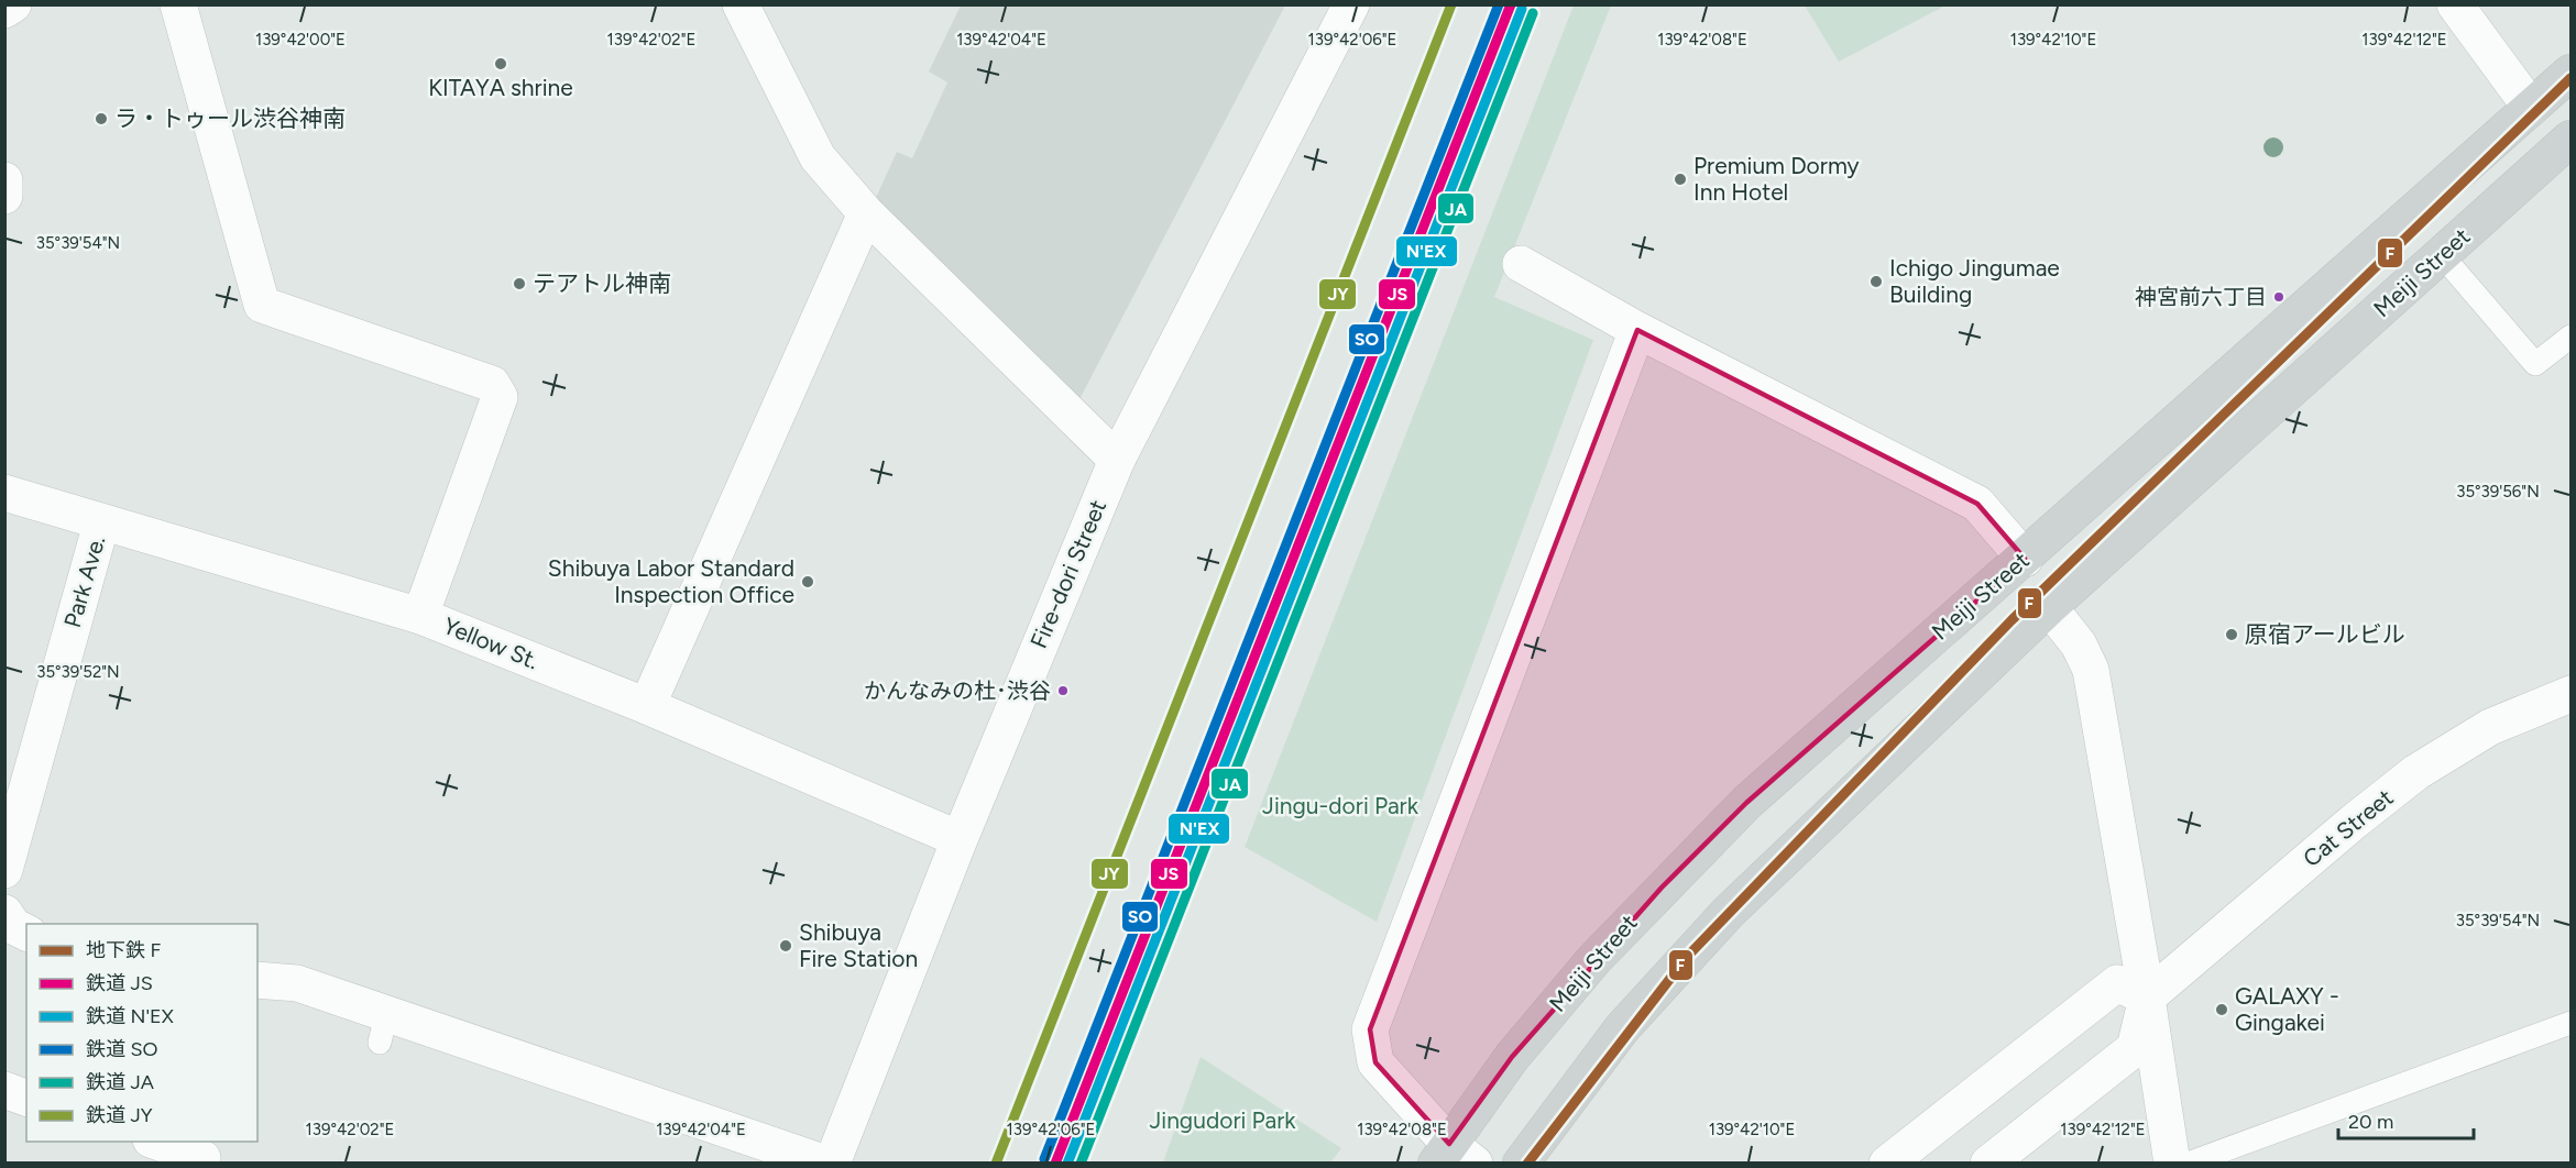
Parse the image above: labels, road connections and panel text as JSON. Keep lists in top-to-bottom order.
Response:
{
  "streets": {
    "main road": ["Meiji Street"],
    "street": [
      "Fire-dori Street",
      "Park Ave.",
      "Yellow St.",
      "Cat Street"
    ]
  },
  "crossings": [
    ["Fire-dori Street", "Yellow St."],
    ["Park Ave.", "Yellow St."]
  ],
  "parks": ["Jingu-dori Park", "Jingudori Park"],
  "places": [
    "KITAYA shrine",
    "ラ・トゥール渋谷神南",
    "Premium Dormy Inn Hotel",
    "Ichigo Jingumae Building",
    "テアトル神南",
    "神宮前六丁目",
    "Shibuya Labor Standard Inspection Office",
    "原宿アールビル",
    "かんなみの杜･渋谷",
    "Shibuya Fire Station",
    "GALAXY - Gingakei"
  ],
  "lines": [
    "rail line JS",
    "rail line SO",
    "rail line JY",
    "rail line N'EX",
    "rail line JA",
    "metro line F"
  ],
  "legend": [
    "地下鉄 F",
    "鉄道 JS",
    "鉄道 N'EX",
    "鉄道 SO",
    "鉄道 JA",
    "鉄道 JY"
  ],
  "scale_bar": "20 m",
  "coordinates": [
    "139°42'02\"E",
    "139°42'04\"E",
    "139°42'06\"E",
    "139°42'08\"E",
    "139°42'10\"E",
    "139°42'12\"E",
    "139°42'00\"E",
    "35°39'54\"N",
    "35°39'56\"N",
    "35°39'52\"N"
  ]
}
